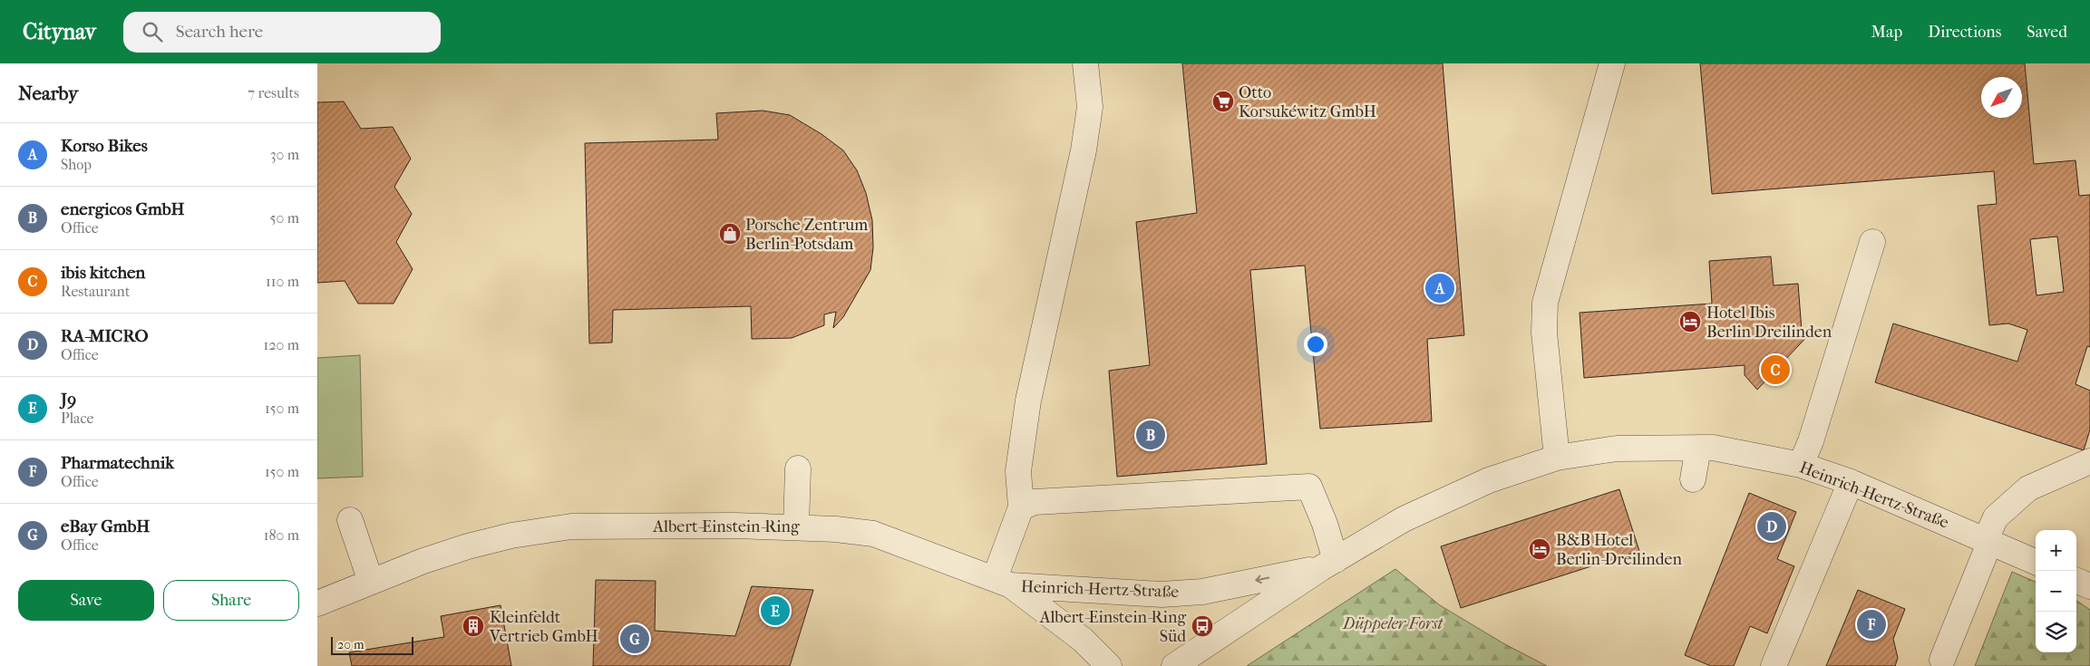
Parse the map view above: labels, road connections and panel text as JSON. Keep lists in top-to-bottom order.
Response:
{
  "streets": {
    "street": ["Heinrich-Hertz-Straße", "Albert-Einstein-Ring"]
  },
  "crossings": [
    ["Heinrich-Hertz-Straße", "Albert-Einstein-Ring"]
  ],
  "parks": ["Düppeler Forst"],
  "places": {
    "supermarket": ["Otto Korsukéwitz GmbH"],
    "shop": ["Porsche Zentrum Berlin-Potsdam"],
    "hotel": ["Hotel Ibis Berlin Dreilinden", "B&B Hotel Berlin-Dreilinden"],
    "building": ["Kleinfeldt Vertrieb GmbH"],
    "bus stop": ["Albert-Einstein-Ring Süd"]
  },
  "scale_bar": "20 m",
  "north": "bottom left",
  "page": {
    "header": "Citynav",
    "search": "Search here",
    "nav": ["Map", "Directions", "Saved"],
    "heading": ["Nearby", "7 results"],
    "list": [
      {
        "mark": "A",
        "name": "Korso Bikes",
        "note": "Shop",
        "value": "30 m"
      },
      {
        "mark": "B",
        "name": "energicos GmbH",
        "note": "Office",
        "value": "50 m"
      },
      {
        "mark": "C",
        "name": "ibis kitchen",
        "note": "Restaurant",
        "value": "110 m"
      },
      {
        "mark": "D",
        "name": "RA-MICRO",
        "note": "Office",
        "value": "120 m"
      },
      {
        "mark": "E",
        "name": "J9",
        "note": "Place",
        "value": "150 m"
      },
      {
        "mark": "F",
        "name": "Pharmatechnik",
        "note": "Office",
        "value": "150 m"
      },
      {
        "mark": "G",
        "name": "eBay GmbH",
        "note": "Office",
        "value": "180 m"
      }
    ],
    "pins": [
      "A",
      "C",
      "B",
      "D",
      "E",
      "F",
      "G"
    ],
    "map_buttons": ["+", "−"],
    "buttons": ["Save", "Share"],
    "scale": "20 m"
  }
}
